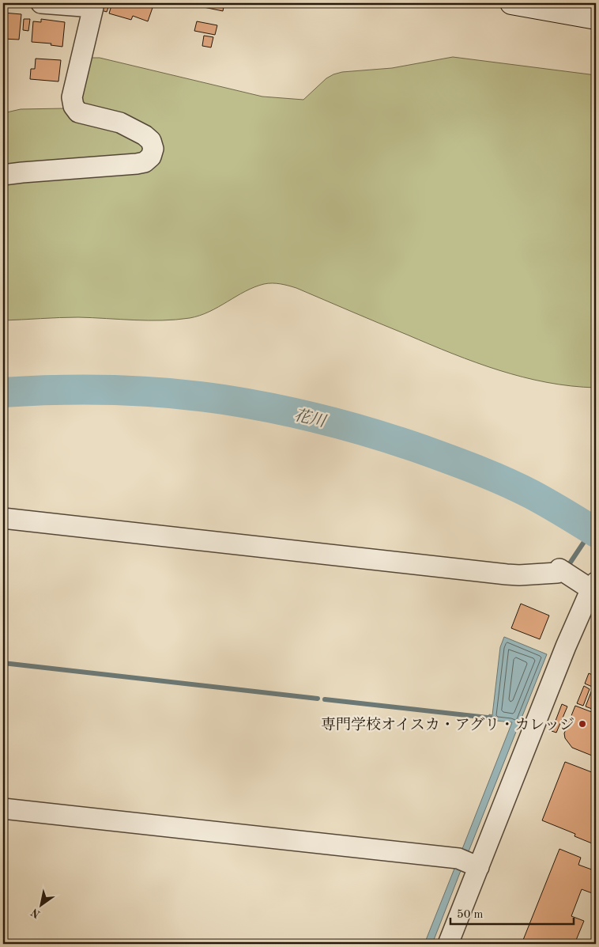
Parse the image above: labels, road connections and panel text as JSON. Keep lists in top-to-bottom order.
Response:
{
  "water": ["花川"],
  "places": ["専門学校オイスカ・アグリ・カレッジ"],
  "scale_bar": "50 m",
  "north": "bottom left"
}
